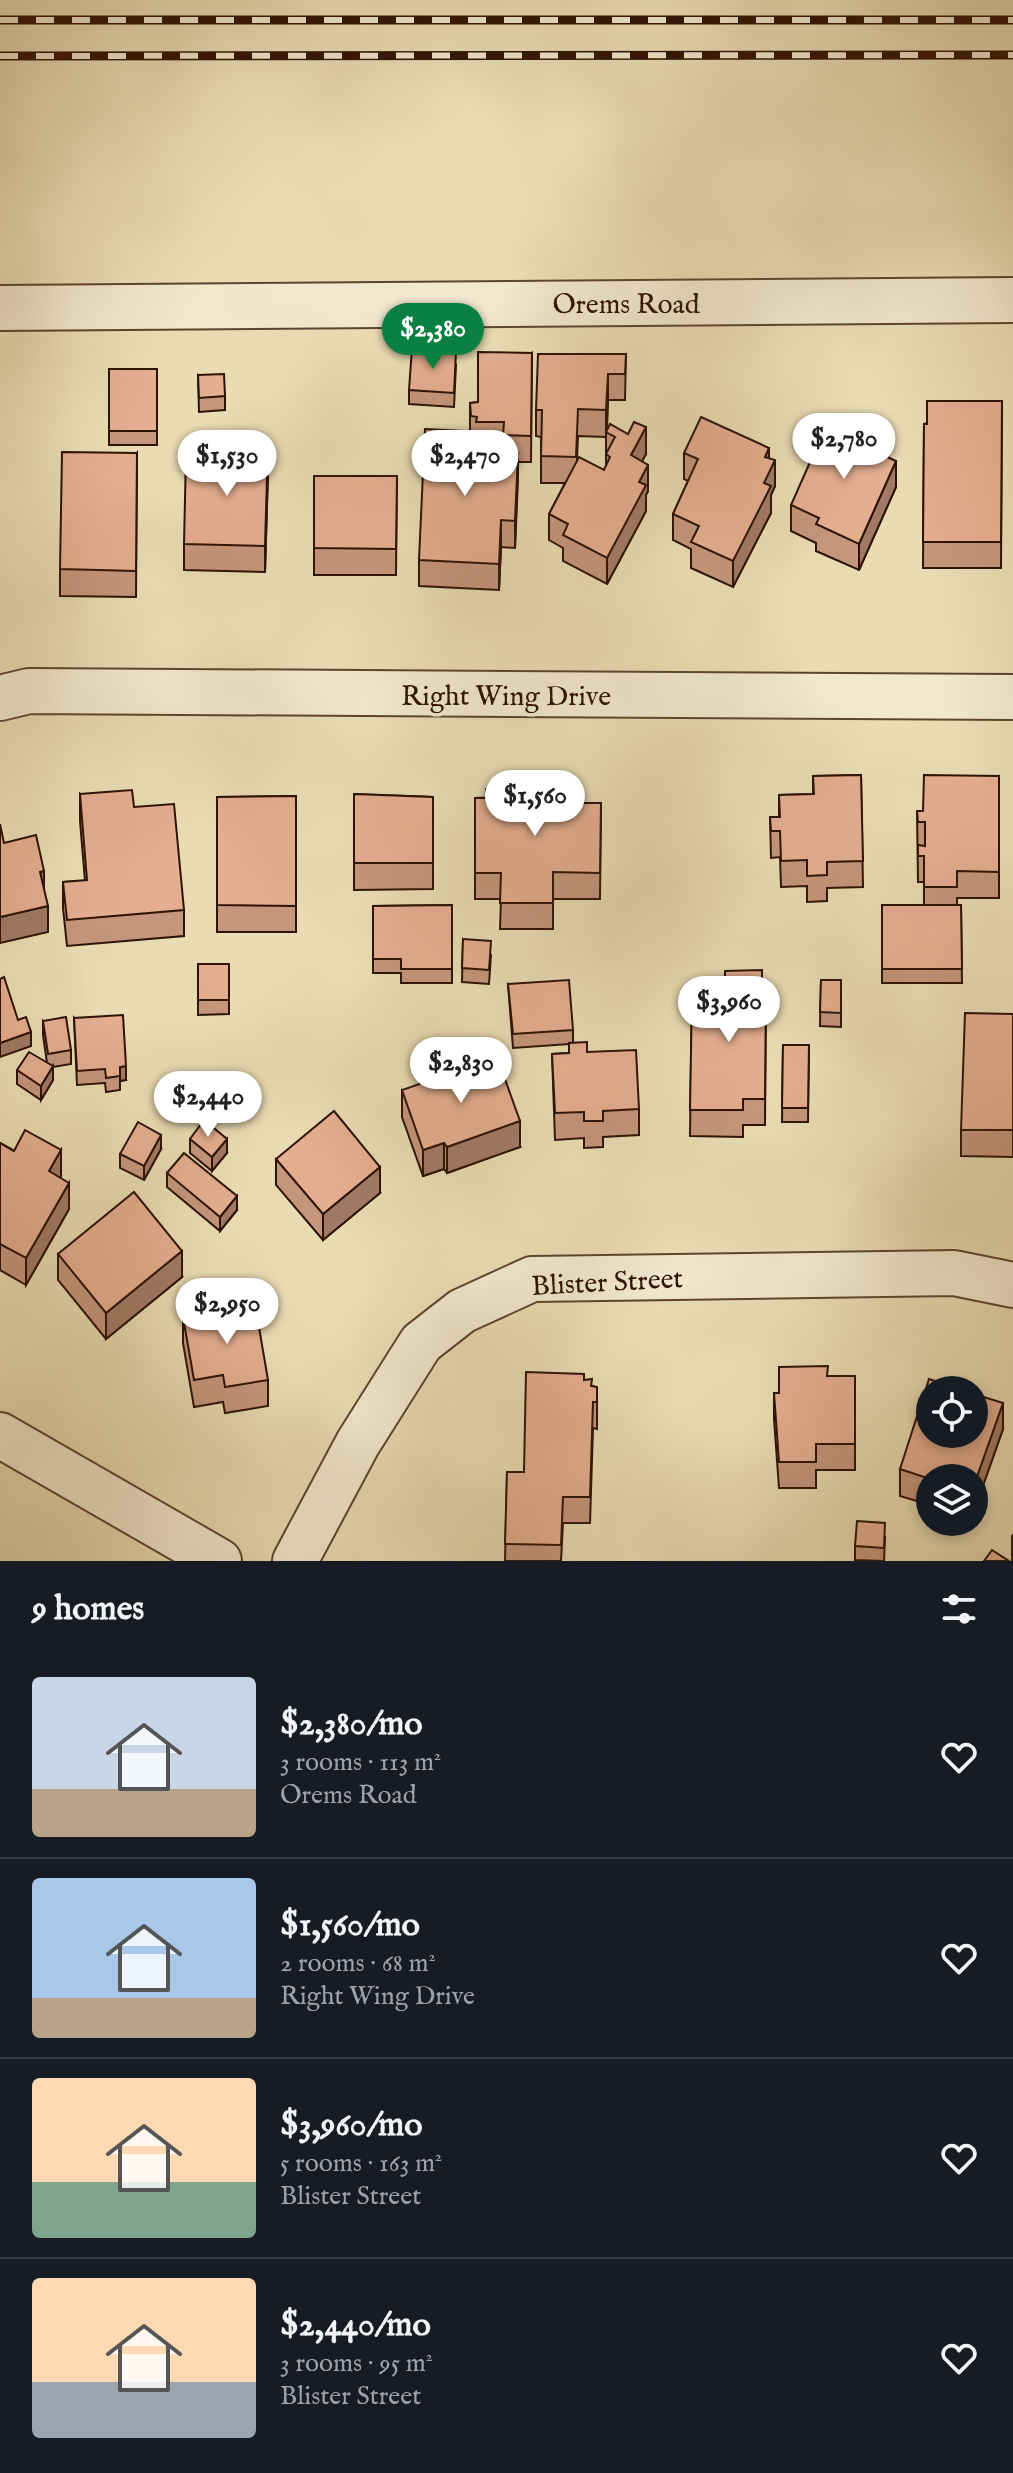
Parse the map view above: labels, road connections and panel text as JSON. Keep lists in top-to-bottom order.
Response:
{
  "streets": {
    "street": ["Orems Road", "Right Wing Drive", "Blister Street"]
  },
  "page": {
    "price": [
      "$2,380",
      "$2,780",
      "$1,530",
      "$2,470",
      "$1,560",
      "$3,960",
      "$2,830",
      "$2,440",
      "$2,950"
    ],
    "heading": "9 homes",
    "list": [
      {
        "name": "$2,380/mo",
        "note": "3 rooms · 113 m² · Orems Road"
      },
      {
        "name": "$1,560/mo",
        "note": "2 rooms · 68 m² · Right Wing Drive"
      },
      {
        "name": "$3,960/mo",
        "note": "5 rooms · 163 m² · Blister Street"
      },
      {
        "name": "$2,440/mo",
        "note": "3 rooms · 95 m² · Blister Street"
      }
    ]
  }
}
